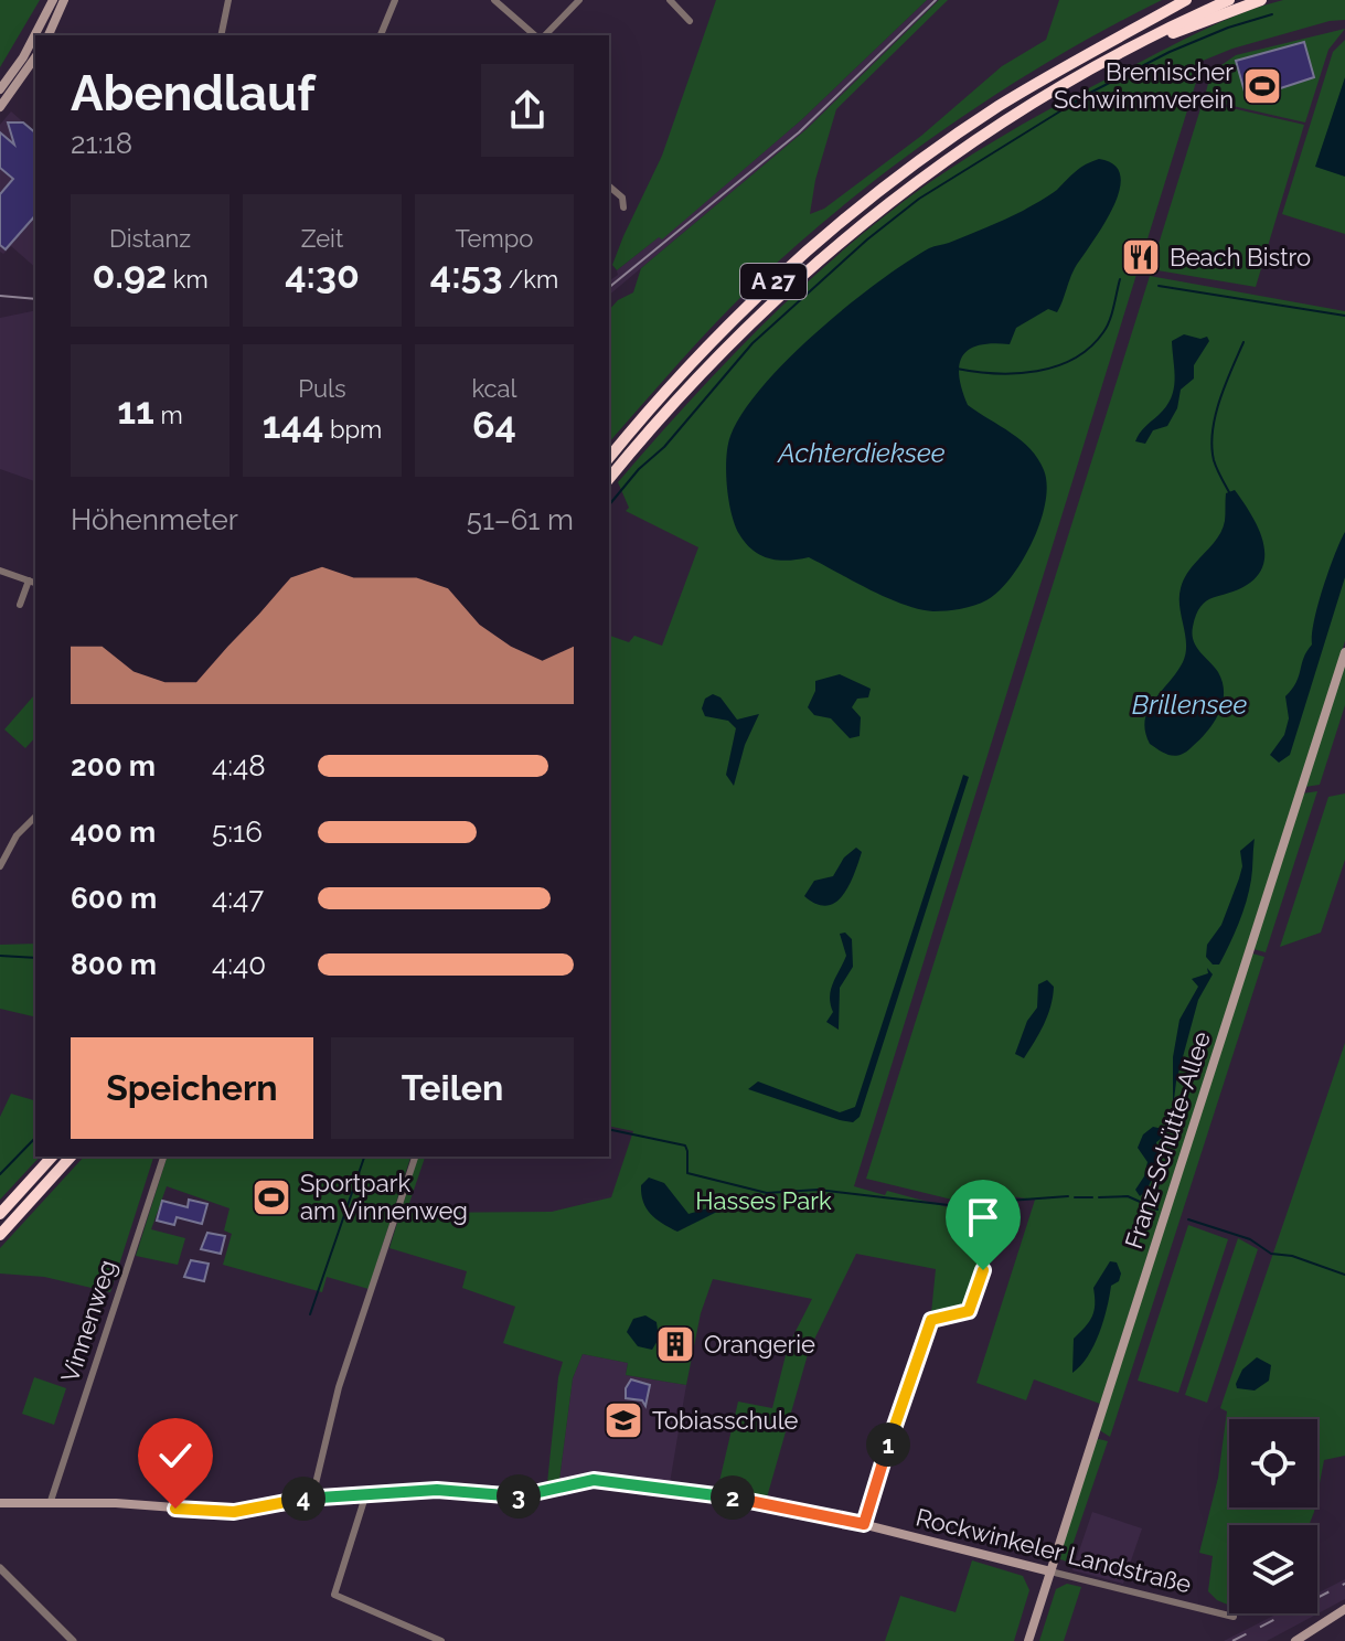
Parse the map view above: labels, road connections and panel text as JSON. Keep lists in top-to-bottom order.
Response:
{
  "streets": {
    "highway": ["A 27"],
    "main road": ["Franz-Schütte-Allee", "Rockwinkeler Landstraße"],
    "street": ["Vinnenweg"]
  },
  "crossings": [
    ["Franz-Schütte-Allee", "Rockwinkeler Landstraße"],
    ["Vinnenweg", "Rockwinkeler Landstraße"]
  ],
  "water": ["Achterdieksee", "Brillensee"],
  "parks": ["Hasses Park"],
  "places": {
    "sports": ["Bremischer Schwimmverein", "Sportpark am Vinnenweg"],
    "restaurant": ["Beach Bistro"],
    "building": ["Orangerie"],
    "school or university": ["Tobiasschule"]
  },
  "page": {
    "heading": ["Abendlauf", "21:18"],
    "stats": [
      ["Distanz", "0.92 km"],
      ["Zeit", "4:30"],
      ["Tempo", "4:53 /km"],
      ["11 m"],
      ["Puls", "144 bpm"],
      ["kcal", "64"]
    ],
    "chart": ["Höhenmeter", "51–61 m"],
    "list": [
      {
        "name": "200 m",
        "note": "4:48"
      },
      {
        "name": "400 m",
        "note": "5:16"
      },
      {
        "name": "600 m",
        "note": "4:47"
      },
      {
        "name": "800 m",
        "note": "4:40"
      }
    ],
    "buttons": ["Speichern", "Teilen"],
    "pins": [
      "1",
      "3",
      "2",
      "4"
    ]
  }
}
